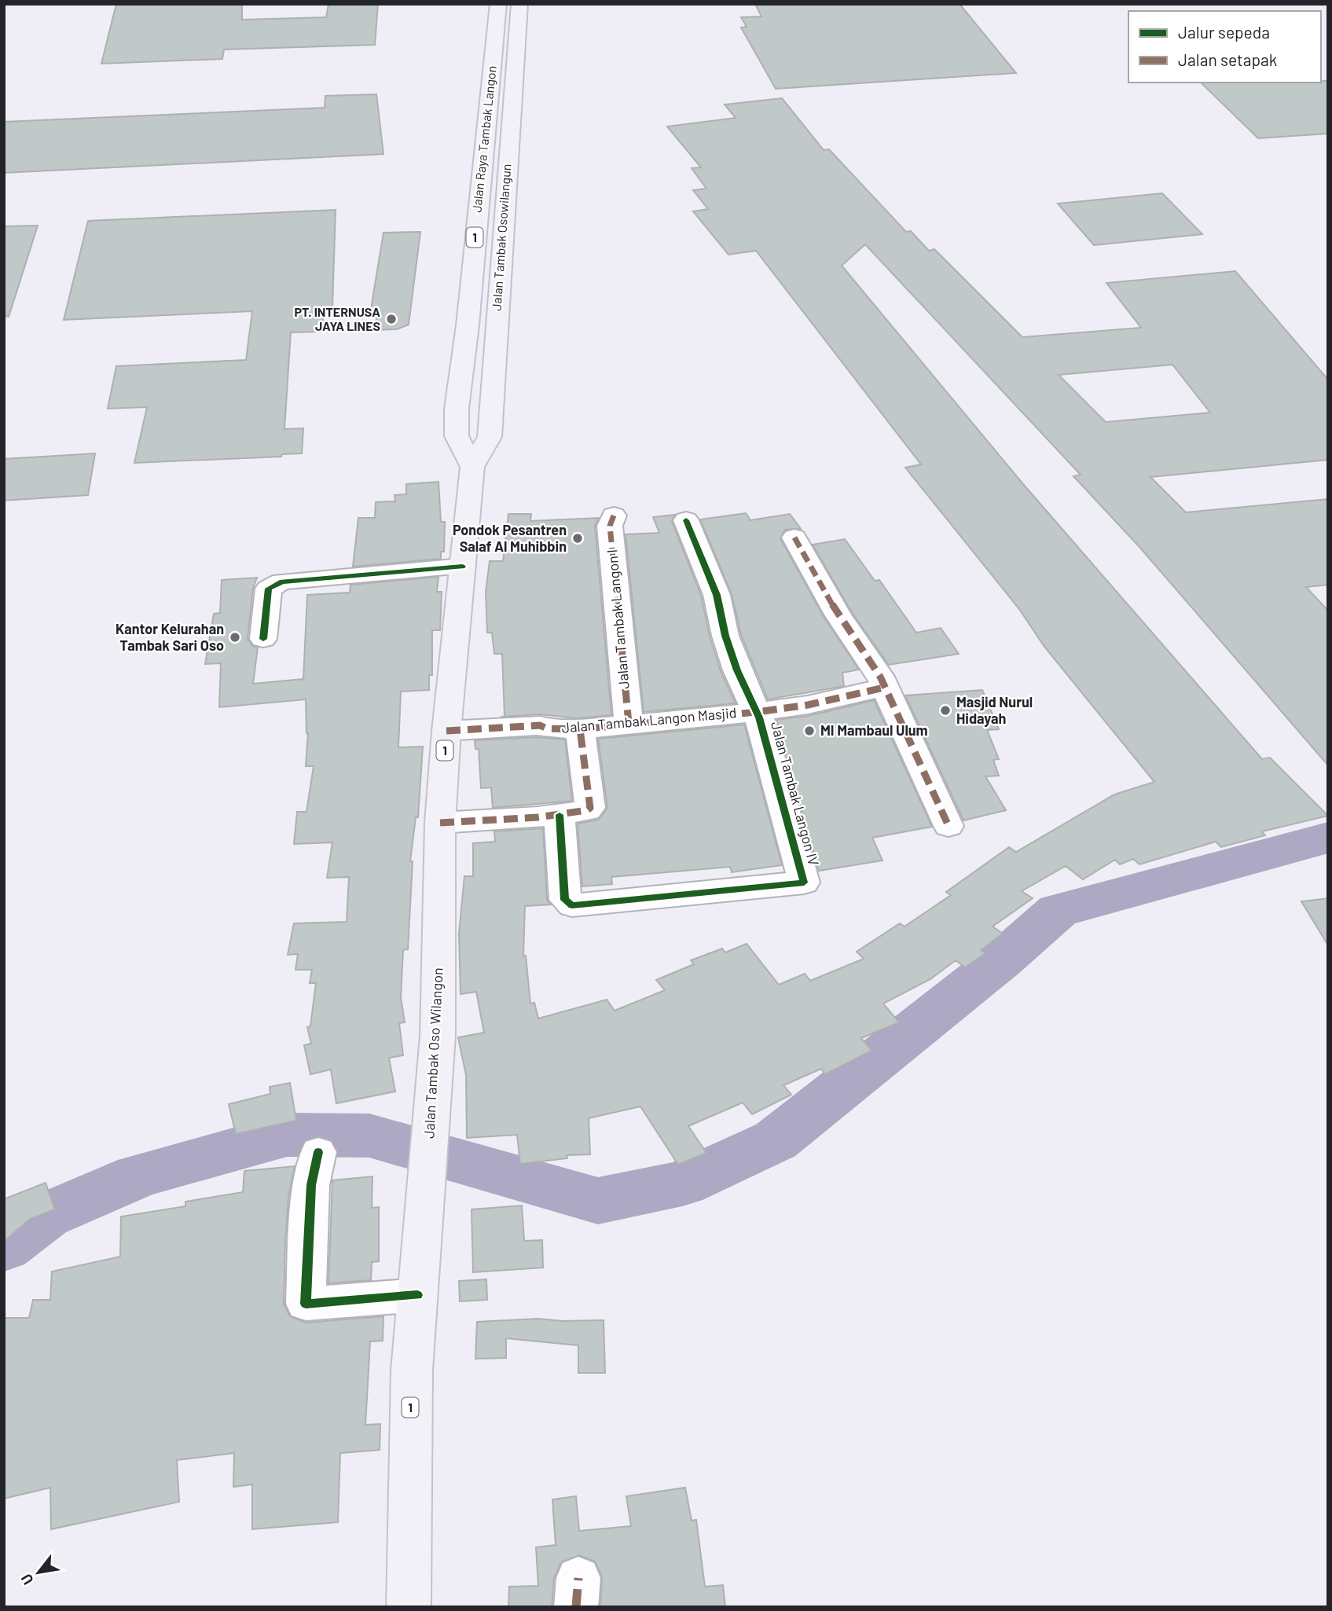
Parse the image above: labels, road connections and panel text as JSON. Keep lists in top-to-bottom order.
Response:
{
  "streets": {
    "highway": [
      "Jalan Raya Tambak Langon",
      "1",
      "Jalan Tambak Osowilangun",
      "Jalan Tambak Oso Wilangon"
    ],
    "street": ["Jalan Tambak Langon I", "Jalan Tambak Langon Masjid", "Jalan Tambak Langon IV"]
  },
  "crossings": [
    ["Jalan Raya Tambak Langon", "Jalan Tambak Osowilangun"],
    ["Jalan Raya Tambak Langon", "Jalan Tambak Oso Wilangon"],
    ["Jalan Tambak Osowilangun", "Jalan Tambak Oso Wilangon"],
    ["Jalan Tambak Langon I", "Jalan Tambak Langon Masjid"],
    ["Jalan Tambak Langon Masjid", "Jalan Tambak Langon IV"],
    ["Jalan Tambak Langon Masjid", "Jalan Tambak Oso Wilangon"]
  ],
  "places": [
    "PT. INTERNUSA JAYA LINES",
    "Pondok Pesantren Salaf Al Muhibbin",
    "Kantor Kelurahan Tambak Sari Oso",
    "Masjid Nurul Hidayah",
    "MI Mambaul Ulum"
  ],
  "legend": ["Jalur sepeda", "Jalan setapak"],
  "north": "bottom left"
}
